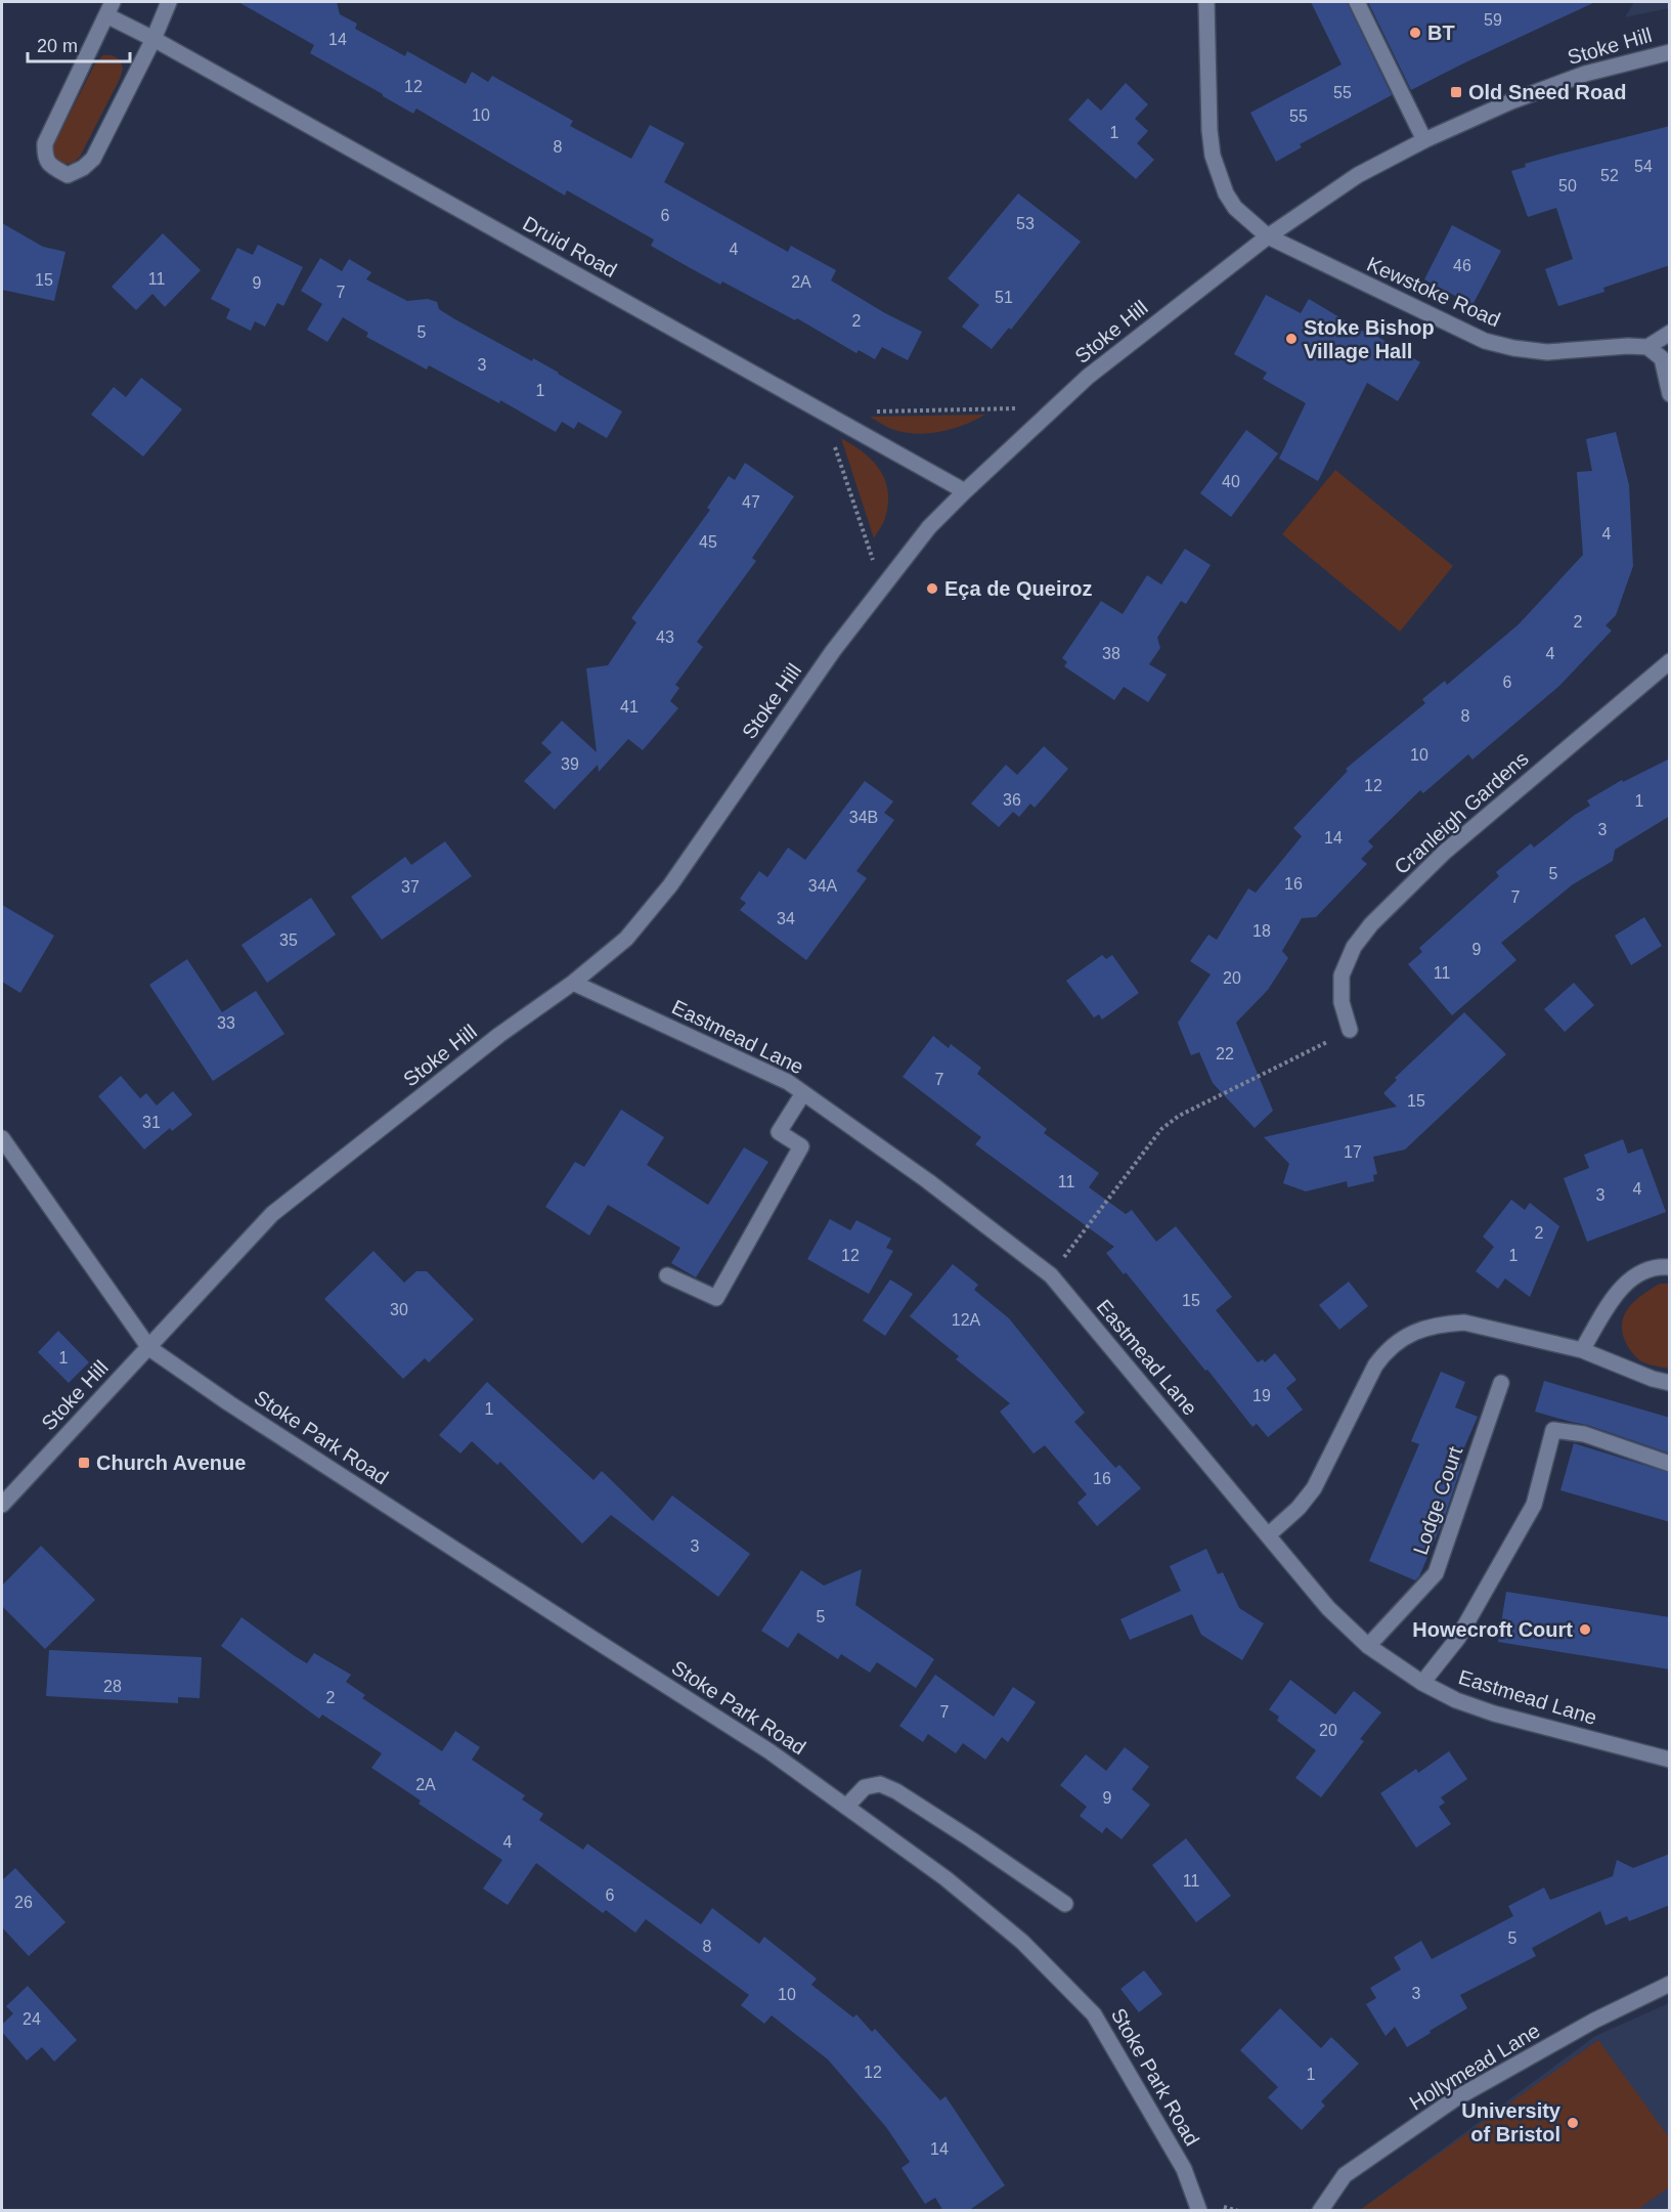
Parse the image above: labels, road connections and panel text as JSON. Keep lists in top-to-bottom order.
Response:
{
  "streets": {
    "street": [
      "Stoke Hill",
      "Druid Road",
      "Kewstoke Road",
      "Cranleigh Gardens",
      "Eastmead Lane",
      "Stoke Park Road",
      "Lodge Court",
      "Hollymead Lane"
    ]
  },
  "crossings": [
    ["Stoke Hill", "Druid Road"],
    ["Stoke Hill", "Kewstoke Road"],
    ["Stoke Hill", "Eastmead Lane"],
    ["Stoke Hill", "Stoke Park Road"],
    ["Eastmead Lane", "Lodge Court"]
  ],
  "places": {
    "other": [
      "BT",
      "Stoke Bishop Village Hall",
      "Eça de Queiroz",
      "Howecroft Court",
      "University of Bristol"
    ],
    "transit": ["Old Sneed Road", "Church Avenue"]
  },
  "house_numbers": [
    "59",
    "14",
    "12",
    "55",
    "10",
    "55",
    "1",
    "8",
    "54",
    "52",
    "50",
    "6",
    "53",
    "4",
    "46",
    "11",
    "15",
    "2A",
    "9",
    "7",
    "51",
    "2",
    "5",
    "3",
    "1",
    "40",
    "47",
    "4",
    "45",
    "2",
    "43",
    "38",
    "4",
    "6",
    "41",
    "8",
    "10",
    "39",
    "12",
    "36",
    "1",
    "34B",
    "3",
    "14",
    "5",
    "16",
    "34A",
    "37",
    "7",
    "34",
    "18",
    "35",
    "9",
    "11",
    "20",
    "33",
    "22",
    "7",
    "15",
    "31",
    "17",
    "11",
    "4",
    "3",
    "2",
    "12",
    "1",
    "15",
    "30",
    "12A",
    "1",
    "19",
    "1",
    "16",
    "3",
    "5",
    "28",
    "2",
    "7",
    "20",
    "2A",
    "9",
    "4",
    "11",
    "6",
    "26",
    "5",
    "8",
    "3",
    "10",
    "24",
    "12",
    "1",
    "14"
  ],
  "scale_bar": "20 m"
}
